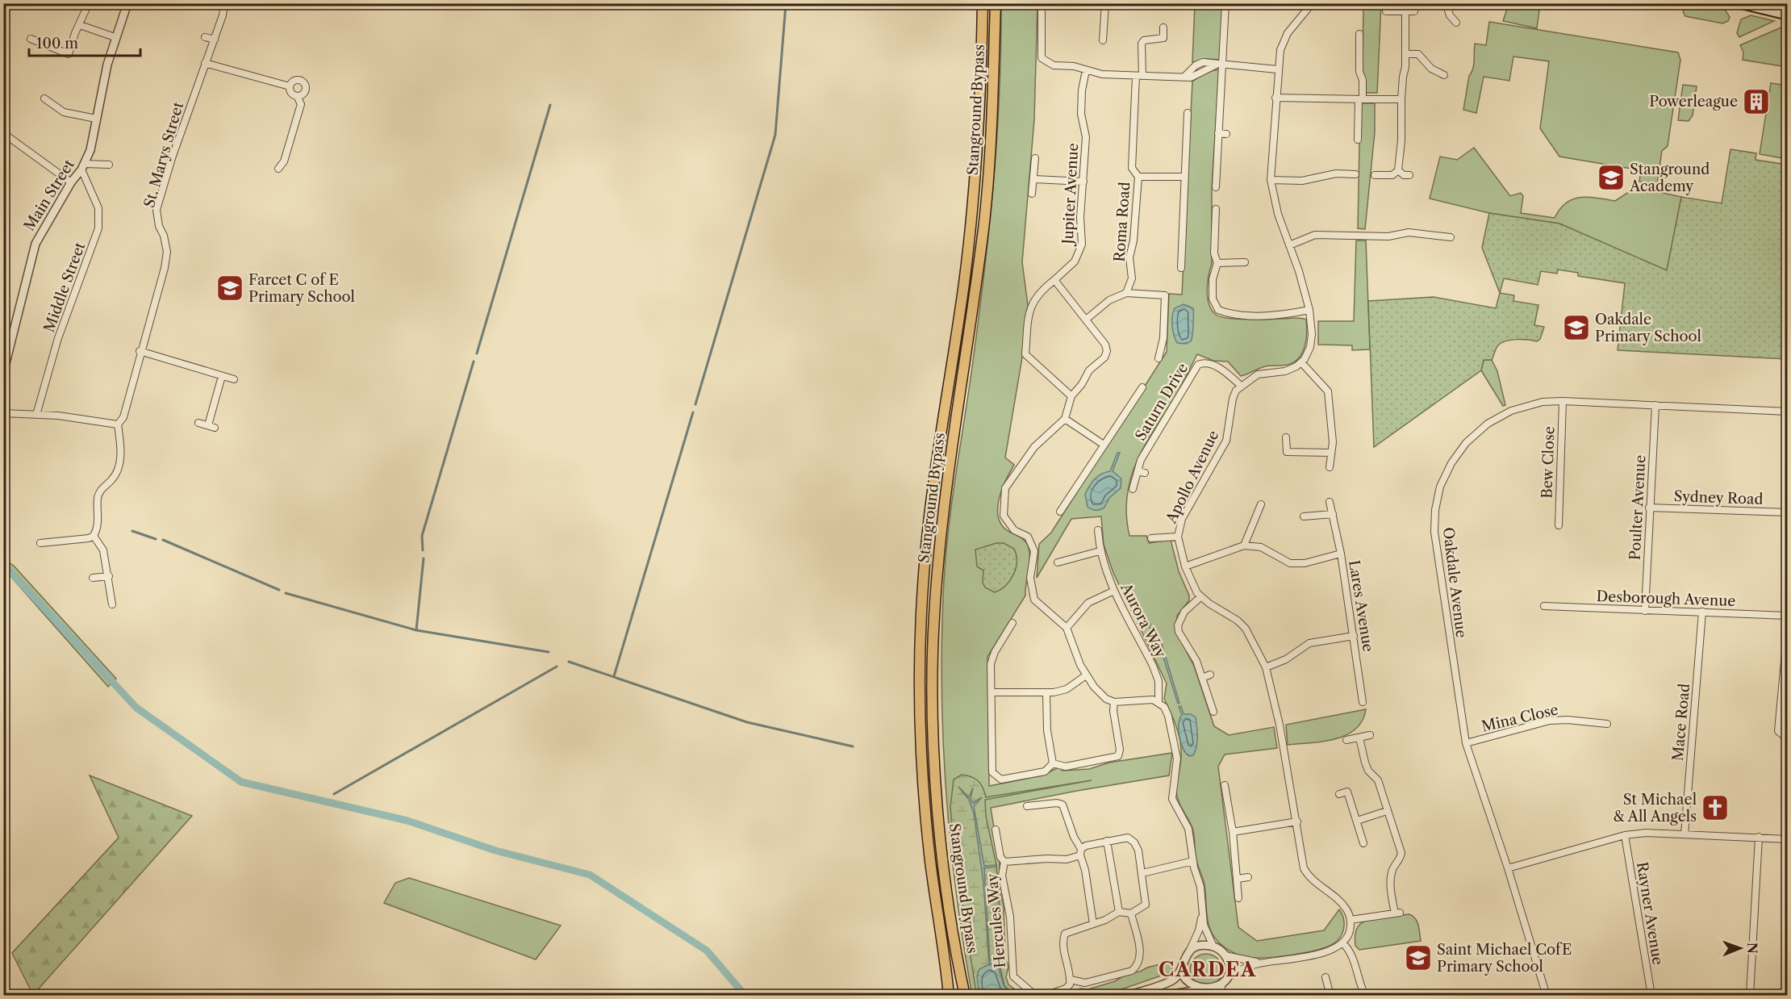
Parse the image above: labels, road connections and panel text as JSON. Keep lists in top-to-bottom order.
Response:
{
  "streets": {
    "main road": ["Stanground Bypass"],
    "street": [
      "St. Marys Street",
      "Jupiter Avenue",
      "Main Street",
      "Roma Road",
      "Middle Street",
      "Saturn Drive",
      "Bew Close",
      "Apollo Avenue",
      "Sydney Road",
      "Poulter Avenue",
      "Oakdale Avenue",
      "Desborough Avenue",
      "Lares Avenue",
      "Aurora Way",
      "Mina Close",
      "Mace Road",
      "Rayner Avenue",
      "Hercules Way"
    ]
  },
  "crossings": [
    ["Main Street", "Middle Street"],
    ["Saturn Drive", "Apollo Avenue"],
    ["Bew Close", "Oakdale Avenue"],
    ["Sydney Road", "Poulter Avenue"],
    ["Poulter Avenue", "Oakdale Avenue"],
    ["Poulter Avenue", "Desborough Avenue"],
    ["Oakdale Avenue", "Mina Close"],
    ["Desborough Avenue", "Mace Road"]
  ],
  "districts": ["CARDEA"],
  "places": {
    "building": ["Powerleague"],
    "school or university": [
      "Stanground Academy",
      "Farcet C of E Primary School",
      "Oakdale Primary School",
      "Saint Michael CofE Primary School"
    ],
    "church": ["St Michael & All Angels"]
  },
  "scale_bar": "100 m",
  "north": "right"
}
